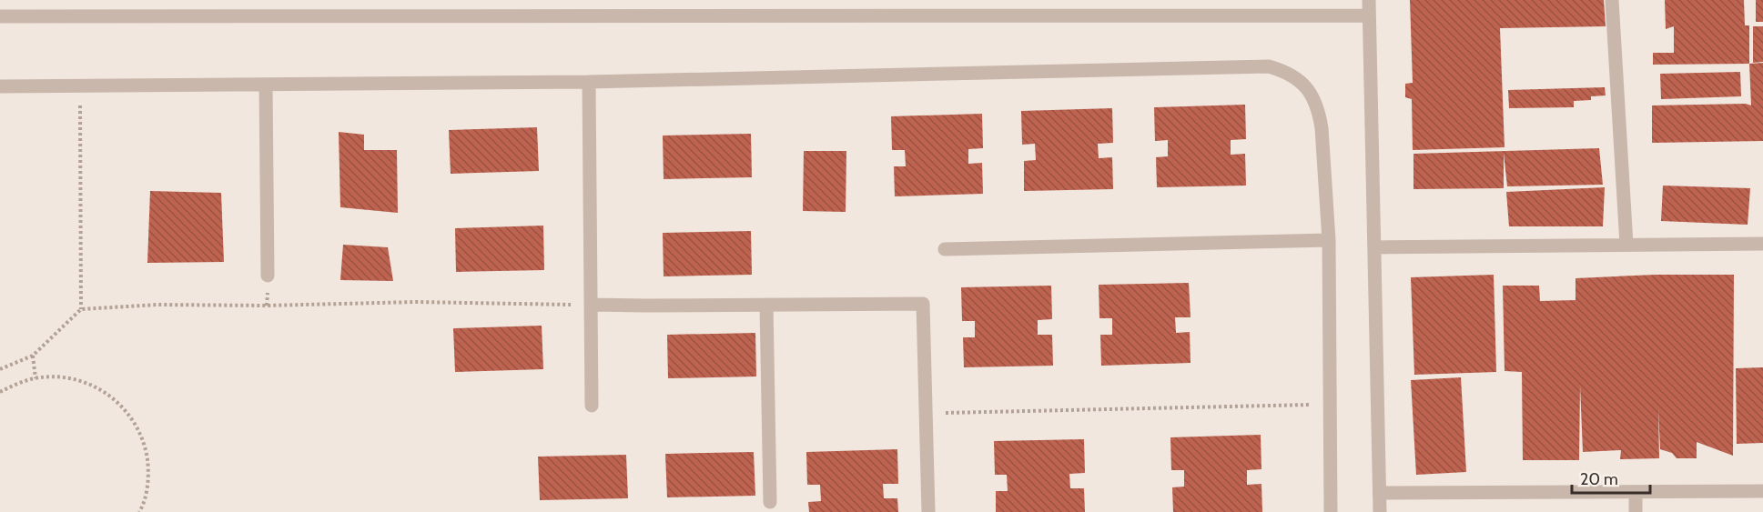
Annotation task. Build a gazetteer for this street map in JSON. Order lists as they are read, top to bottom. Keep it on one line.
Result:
{"scale_bar":"20 m"}
